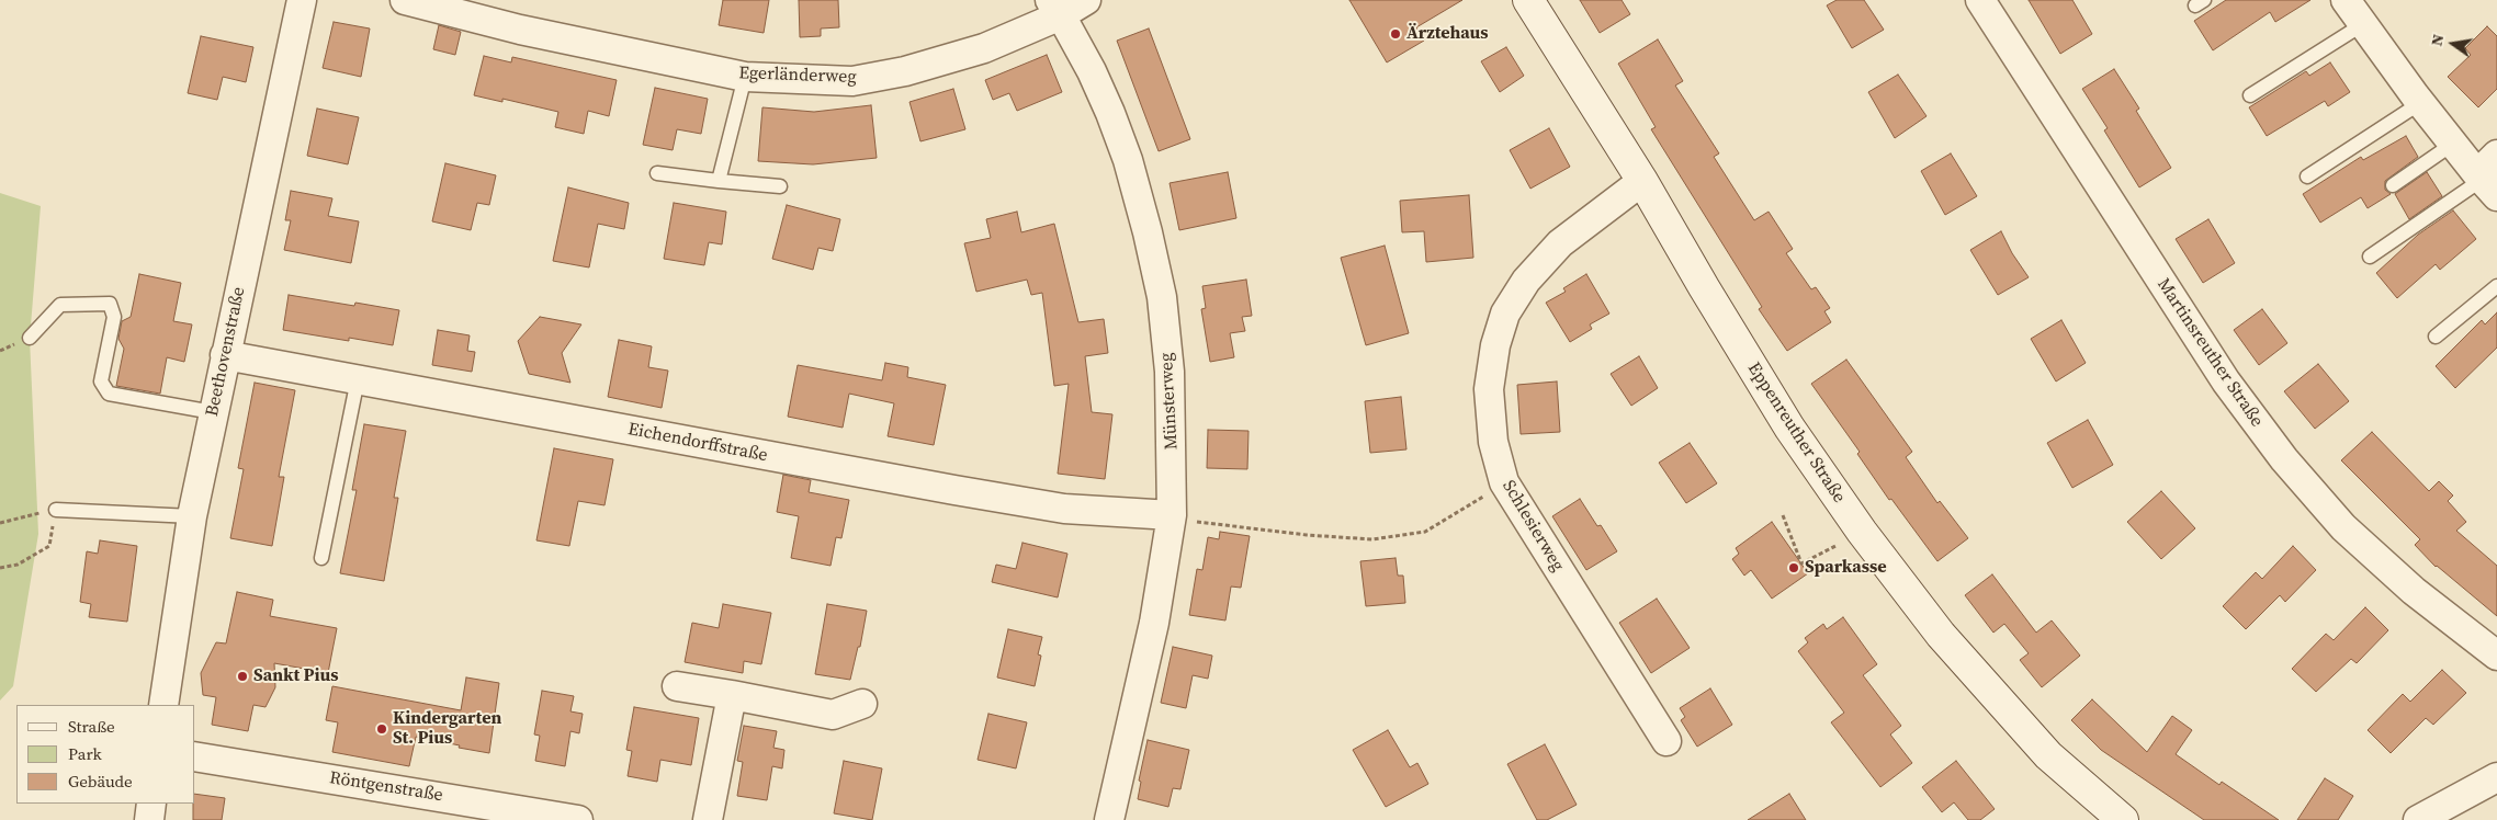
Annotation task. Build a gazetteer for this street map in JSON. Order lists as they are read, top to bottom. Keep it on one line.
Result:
{"streets":{"main road":["Eppenreuther Straße"],"street":["Egerländerweg","Beethovenstraße","Martinsreuther Straße","Münsterweg","Eichendorffstraße","Schlesierweg","Röntgenstraße"]},"crossings":[["Egerländerweg","Münsterweg"],["Beethovenstraße","Eichendorffstraße"],["Münsterweg","Eichendorffstraße"],["Eppenreuther Straße","Schlesierweg"]],"places":["Ärztehaus","Sparkasse","Sankt Pius","Kindergarten St. Pius"],"legend":["Straße","Park","Gebäude"],"north":"left"}
